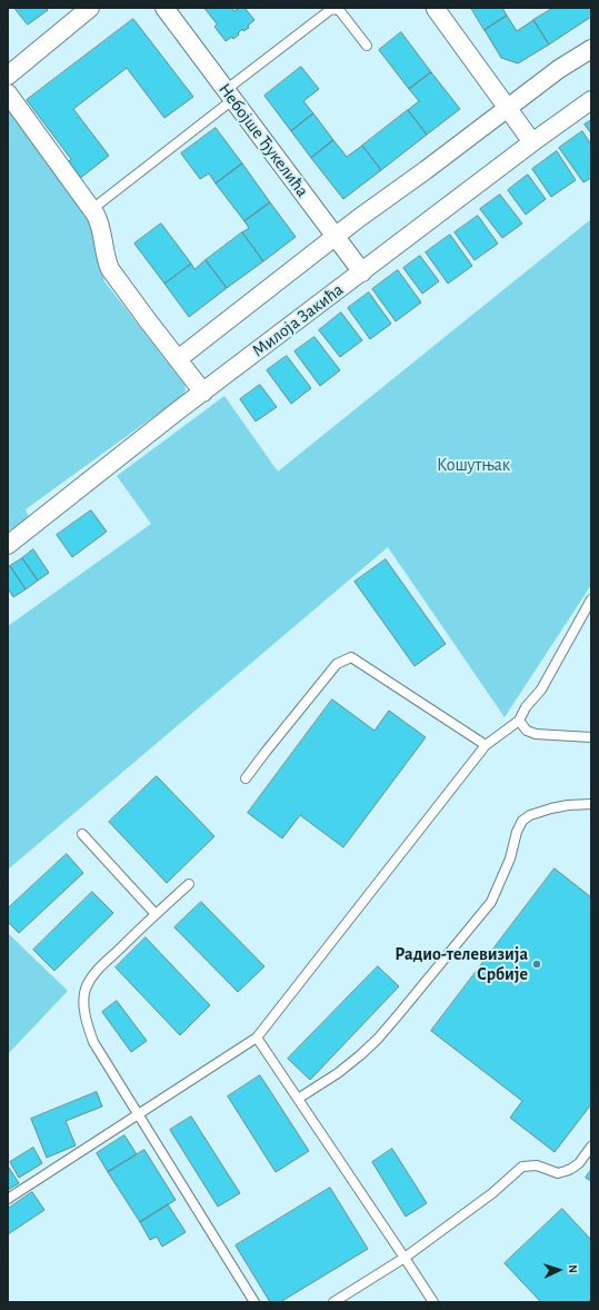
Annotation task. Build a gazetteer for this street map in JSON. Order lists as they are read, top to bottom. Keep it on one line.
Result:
{"streets":{"street":["Небојше Ђукелића","Милоја Закића"]},"crossings":[["Небојше Ђукелића","Милоја Закића"]],"parks":["Кошутњак"],"places":["Радио-телевизија Србије"],"north":"right"}
